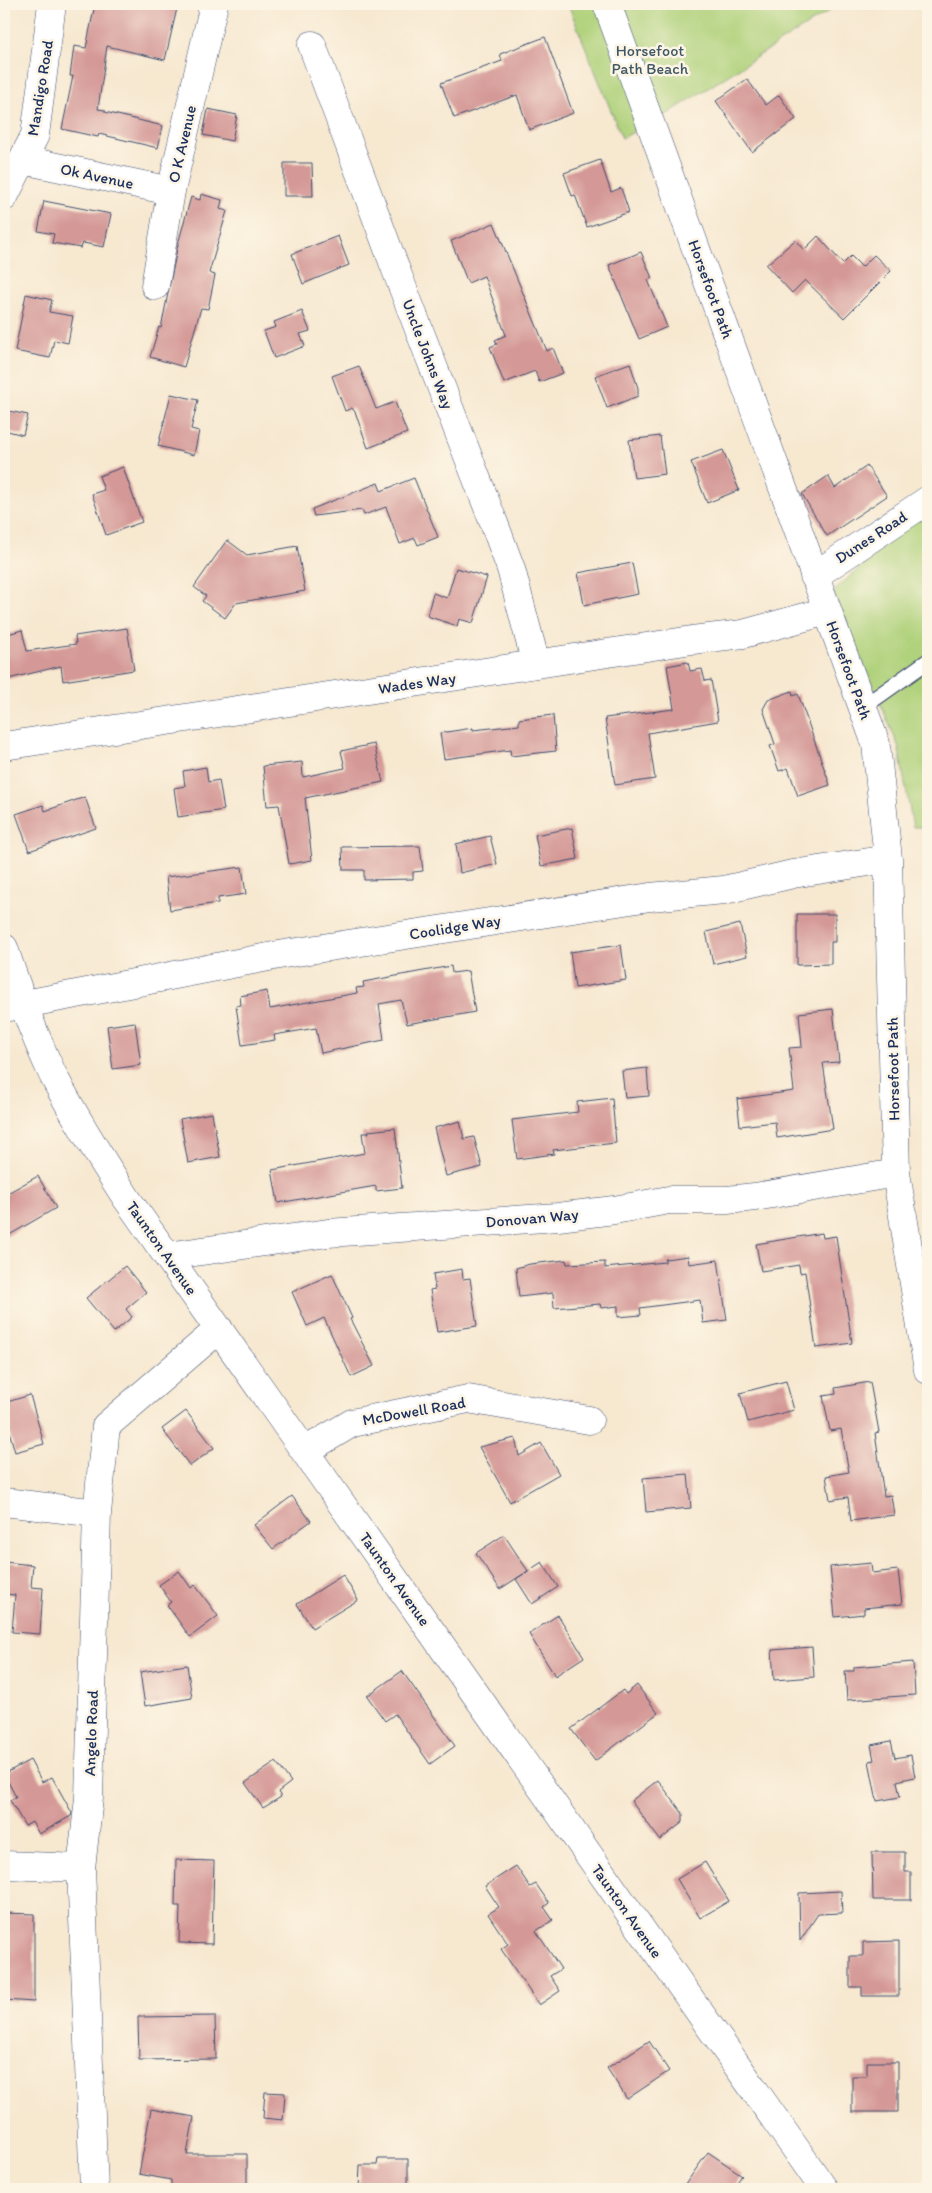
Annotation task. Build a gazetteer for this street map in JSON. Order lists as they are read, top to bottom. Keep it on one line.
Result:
{"streets":{"street":["Mandigo Road","O K Avenue","Ok Avenue","Horsefoot Path","Uncle Johns Way","Dunes Road","Wades Way","Coolidge Way","Donovan Way","Taunton Avenue","McDowell Road","Angelo Road"]},"crossings":[["Mandigo Road","Ok Avenue"],["O K Avenue","Ok Avenue"],["Horsefoot Path","Dunes Road"],["Horsefoot Path","Wades Way"],["Horsefoot Path","Coolidge Way"],["Horsefoot Path","Donovan Way"],["Uncle Johns Way","Wades Way"],["Coolidge Way","Taunton Avenue"],["Donovan Way","Taunton Avenue"],["Taunton Avenue","McDowell Road"],["Taunton Avenue","Angelo Road"]],"parks":["Horsefoot Path Beach"]}
